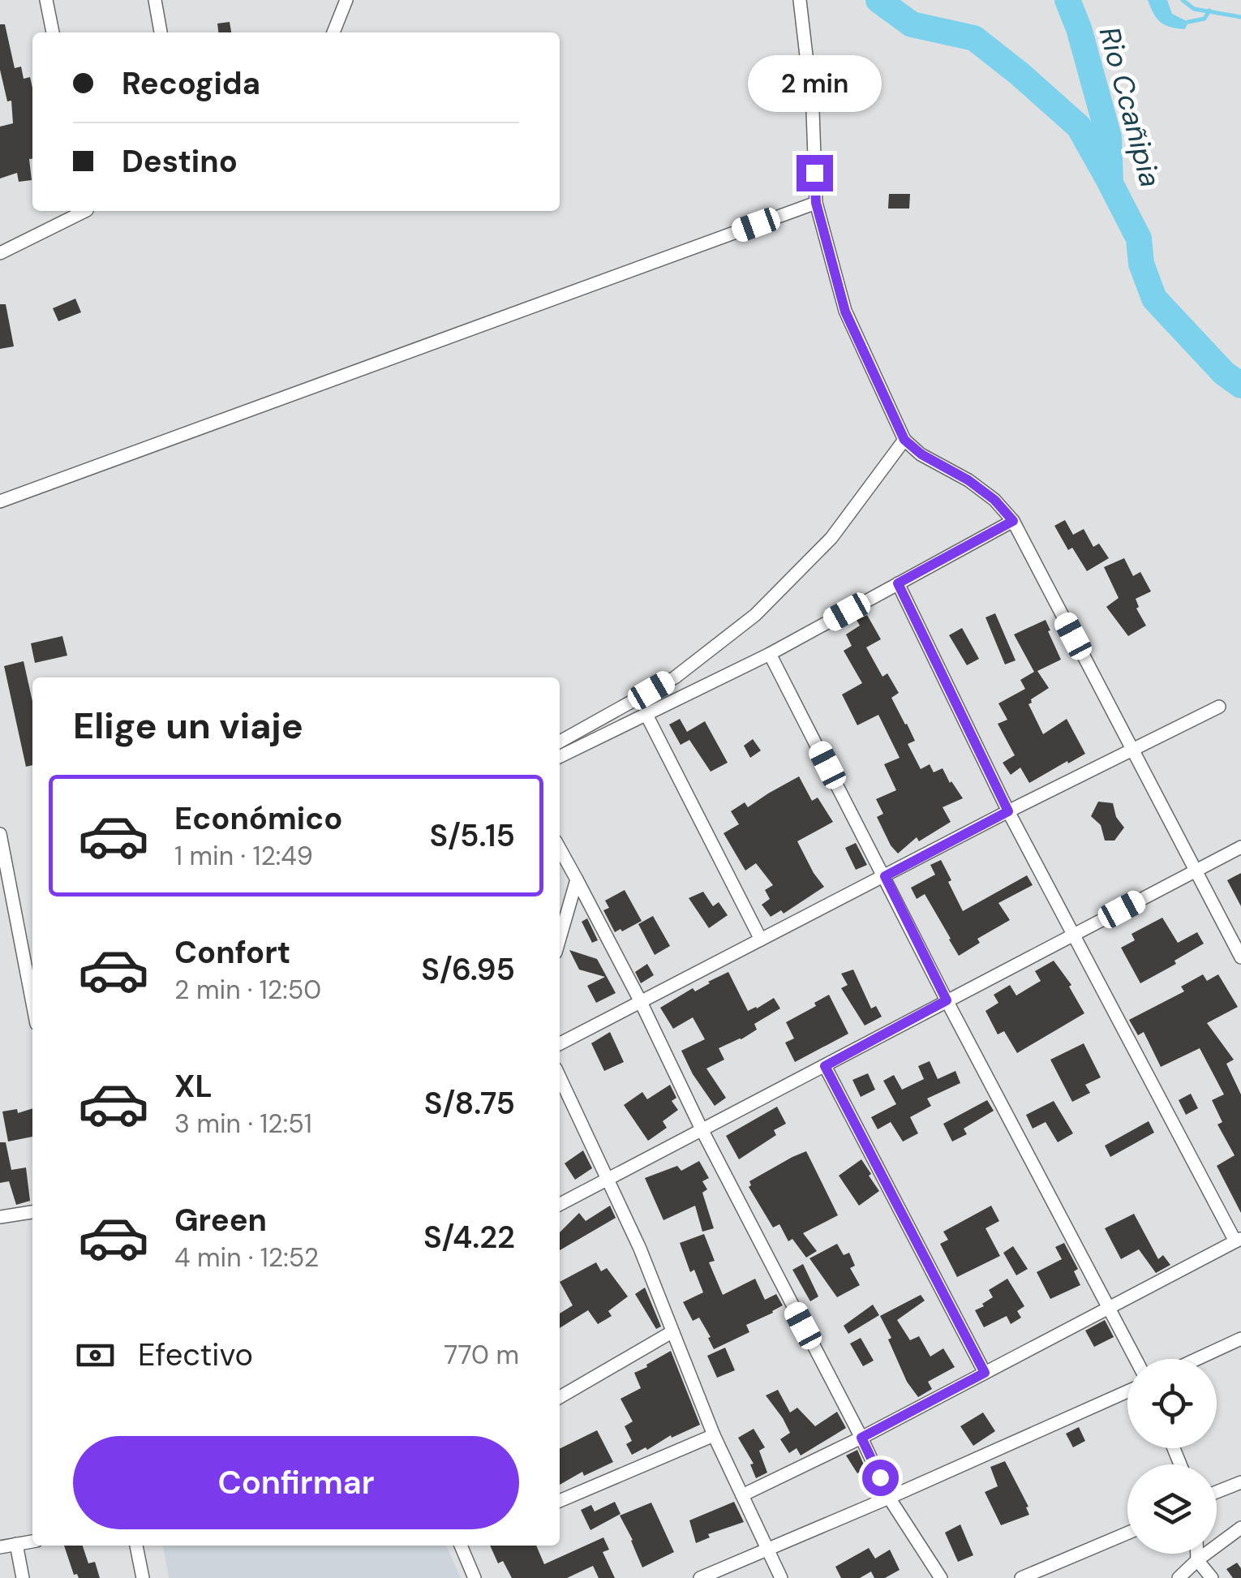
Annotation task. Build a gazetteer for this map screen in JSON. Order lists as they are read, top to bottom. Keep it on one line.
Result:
{"water":["Rio Ccañipia"],"page":{"banner":["Recogida","Destino"],"bubble":"2 min","heading":"Elige un viaje","list":[{"name":"Económico","note":"1 min · 12:49","value":"S/5.15"},{"name":"Confort","note":"2 min · 12:50","value":"S/6.95"},{"name":"XL","note":"3 min · 12:51","value":"S/8.75"},{"name":"Green","note":"4 min · 12:52","value":"S/4.22"}],"pay":["Efectivo","770 m"],"buttons":"Confirmar"}}
